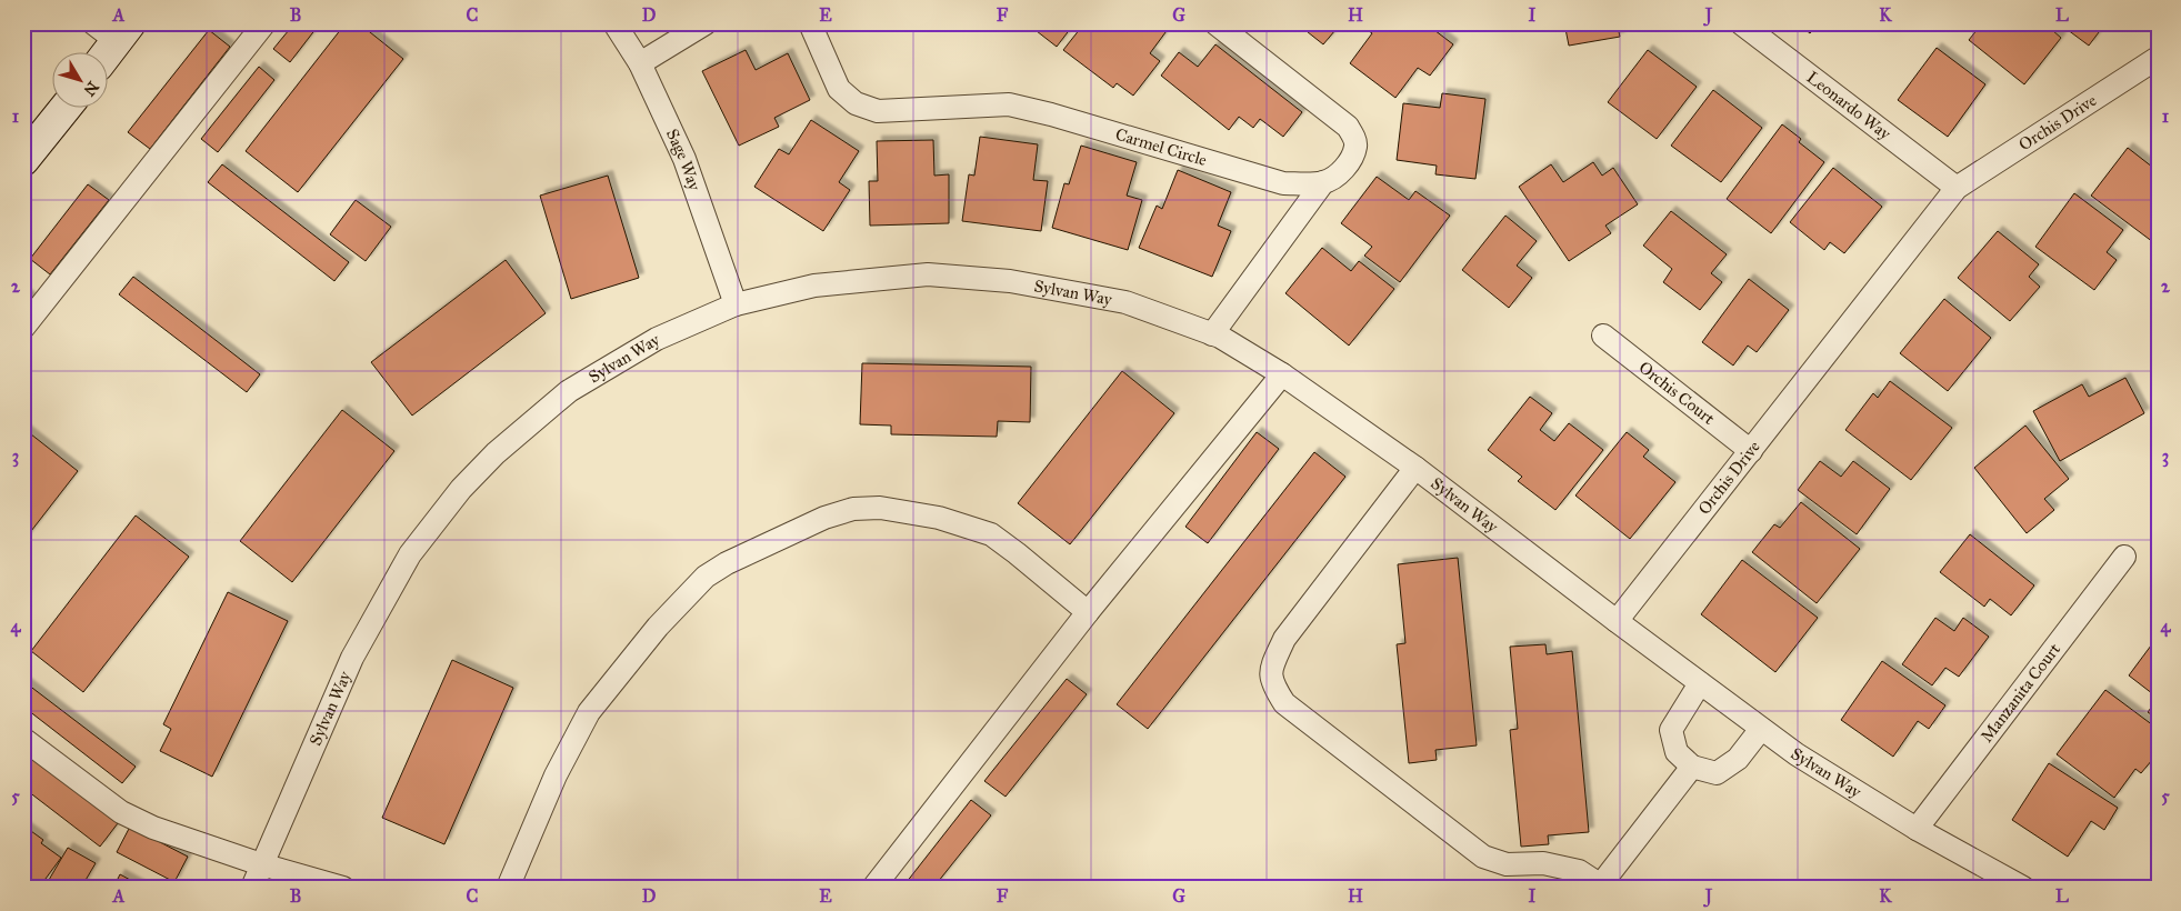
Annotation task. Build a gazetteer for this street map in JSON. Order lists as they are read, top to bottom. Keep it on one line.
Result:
{"streets":{"street":["Leonardo Way","Orchis Drive","Carmel Circle","Sage Way","Sylvan Way","Orchis Court","Manzanita Court"]},"crossings":[["Leonardo Way","Orchis Drive"],["Orchis Drive","Sylvan Way"],["Orchis Drive","Orchis Court"],["Sage Way","Sylvan Way"],["Sylvan Way","Manzanita Court"]],"north":"bottom right","grid":{"columns":["A","B","C","D","E","F","G","H","I","J","K","L"],"rows":["1","2","3","4","5"]}}
